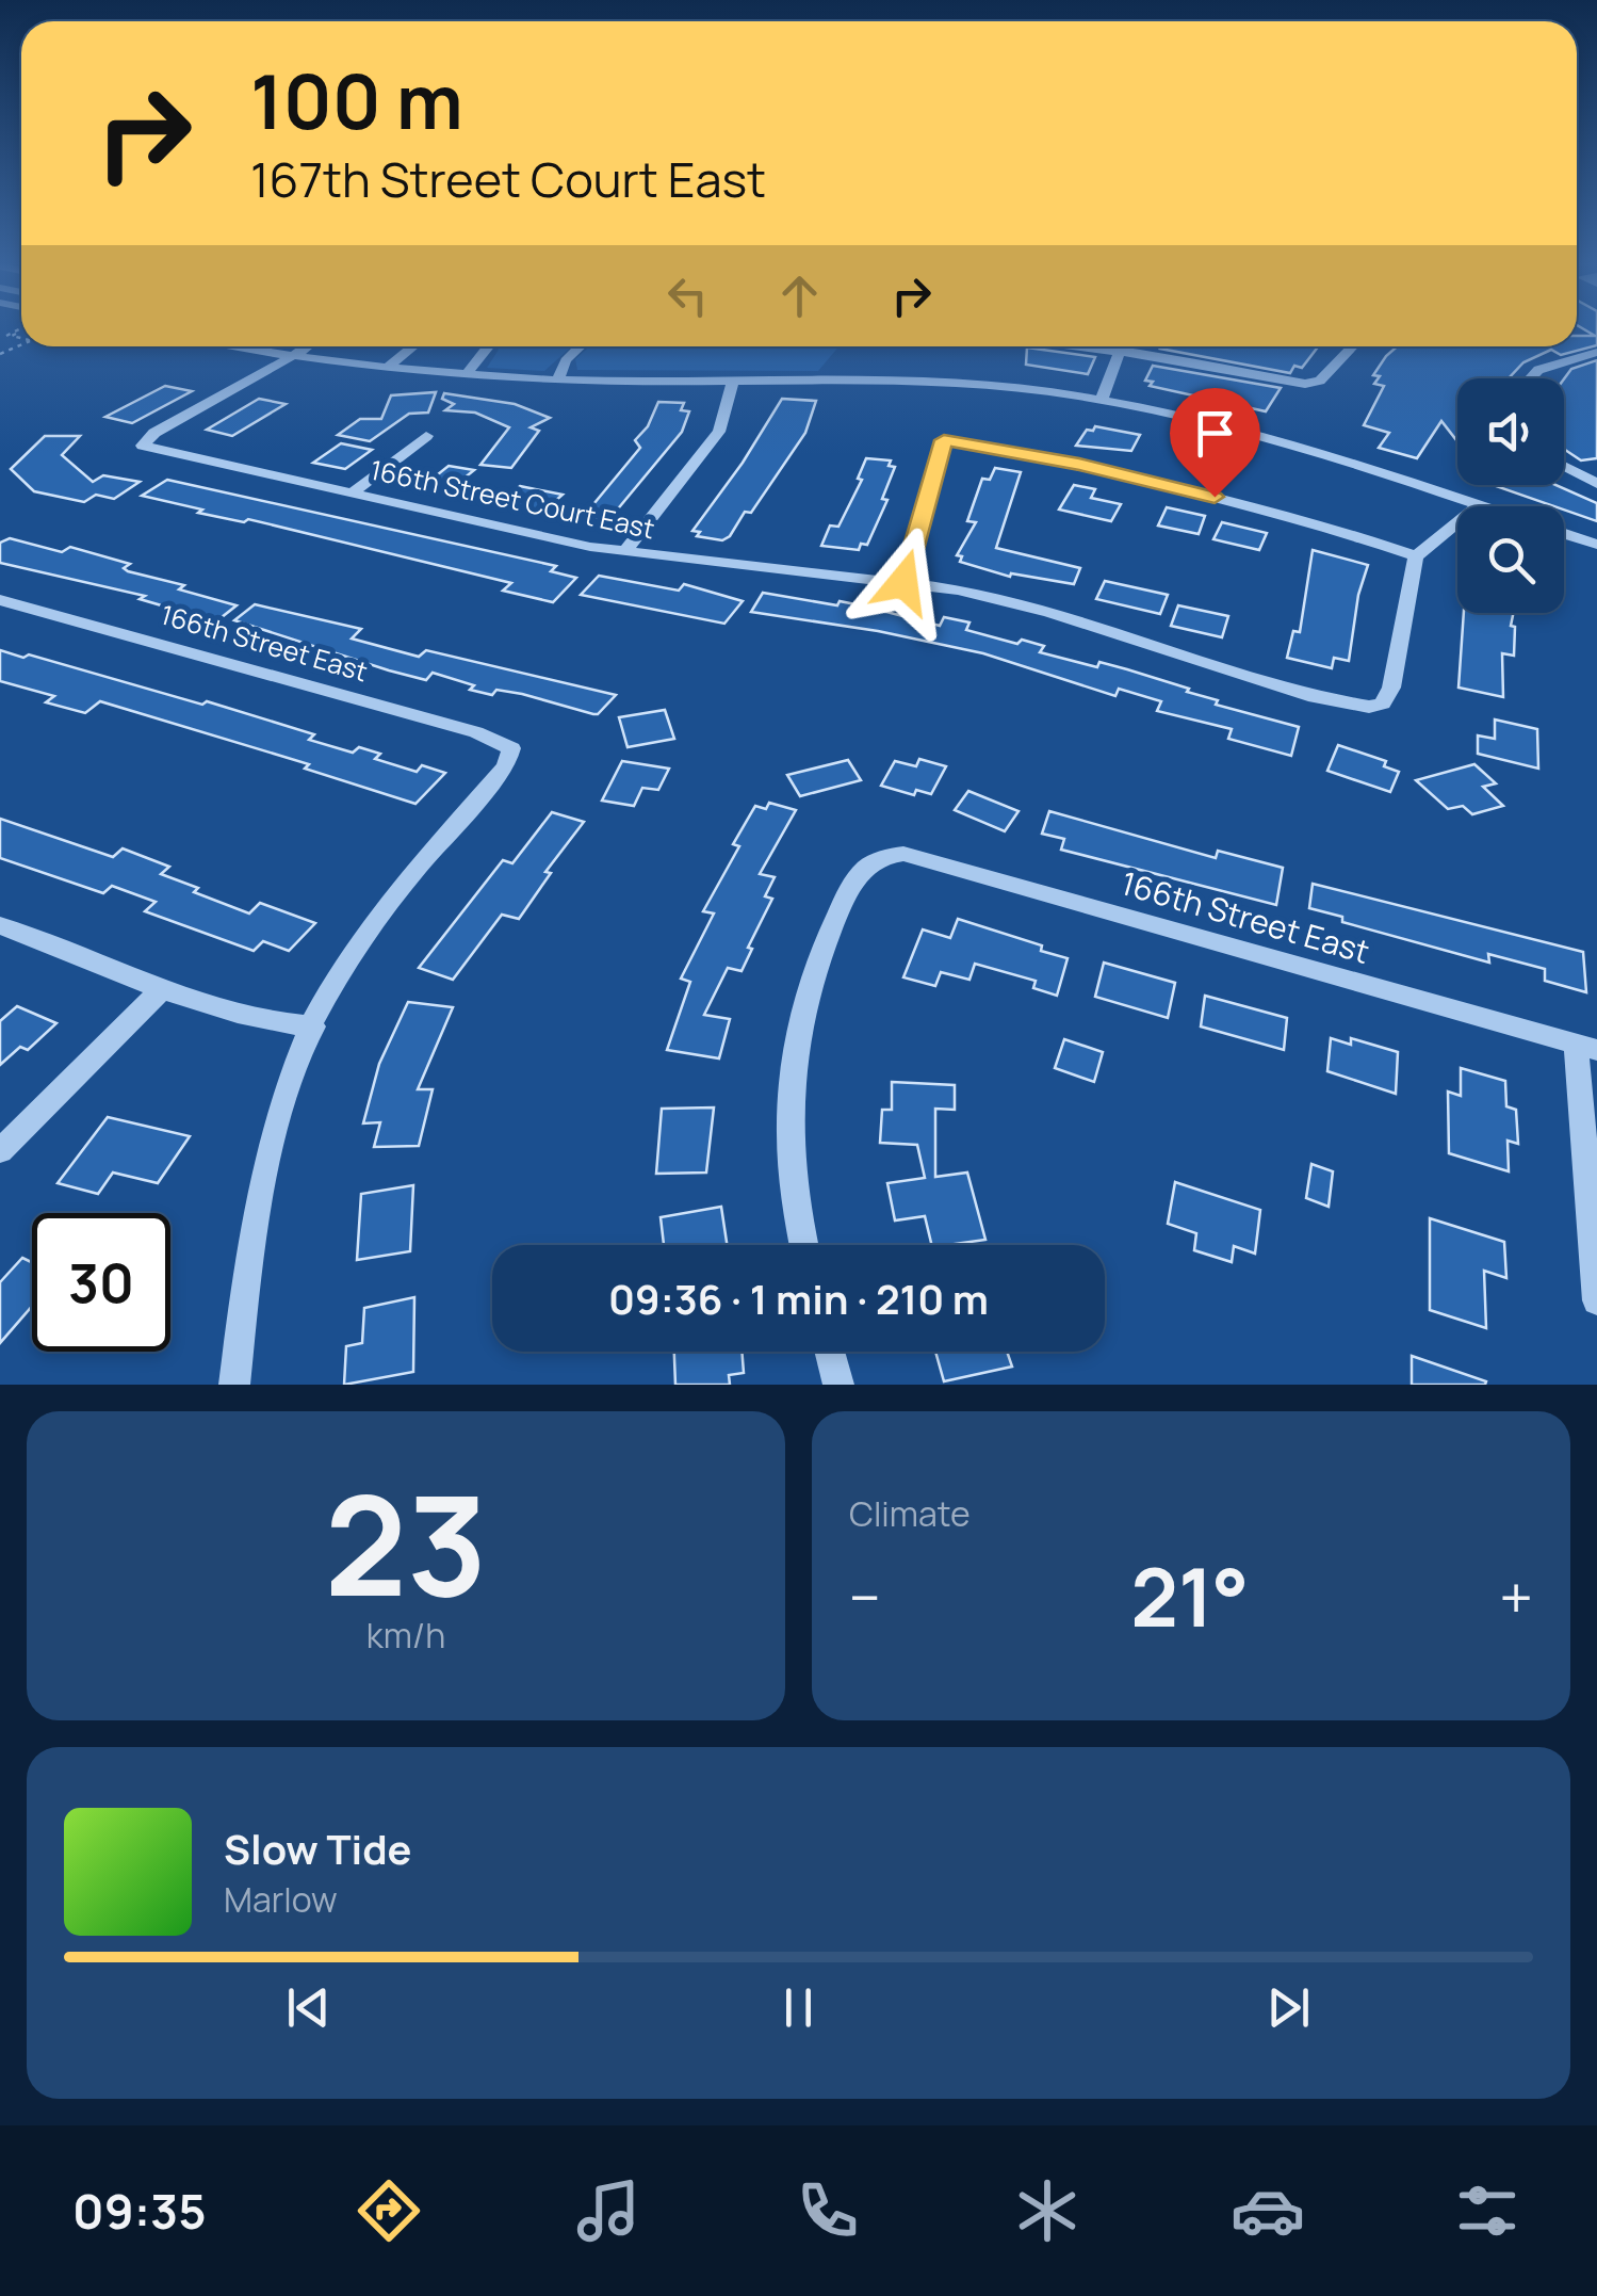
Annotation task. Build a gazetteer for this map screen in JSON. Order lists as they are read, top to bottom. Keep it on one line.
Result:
{"streets":{"street":["166th Street Court East","166th Street East"]},"page":{"turn":["100 m","167th Street Court East"],"limit":"30","trip":"09:36 · 1 min · 210 m","tile":[["23","km/h"],"Climate"],"heat":["−","21°","+"],"song":["Slow Tide","Marlow"],"tabs":"09:35"}}
